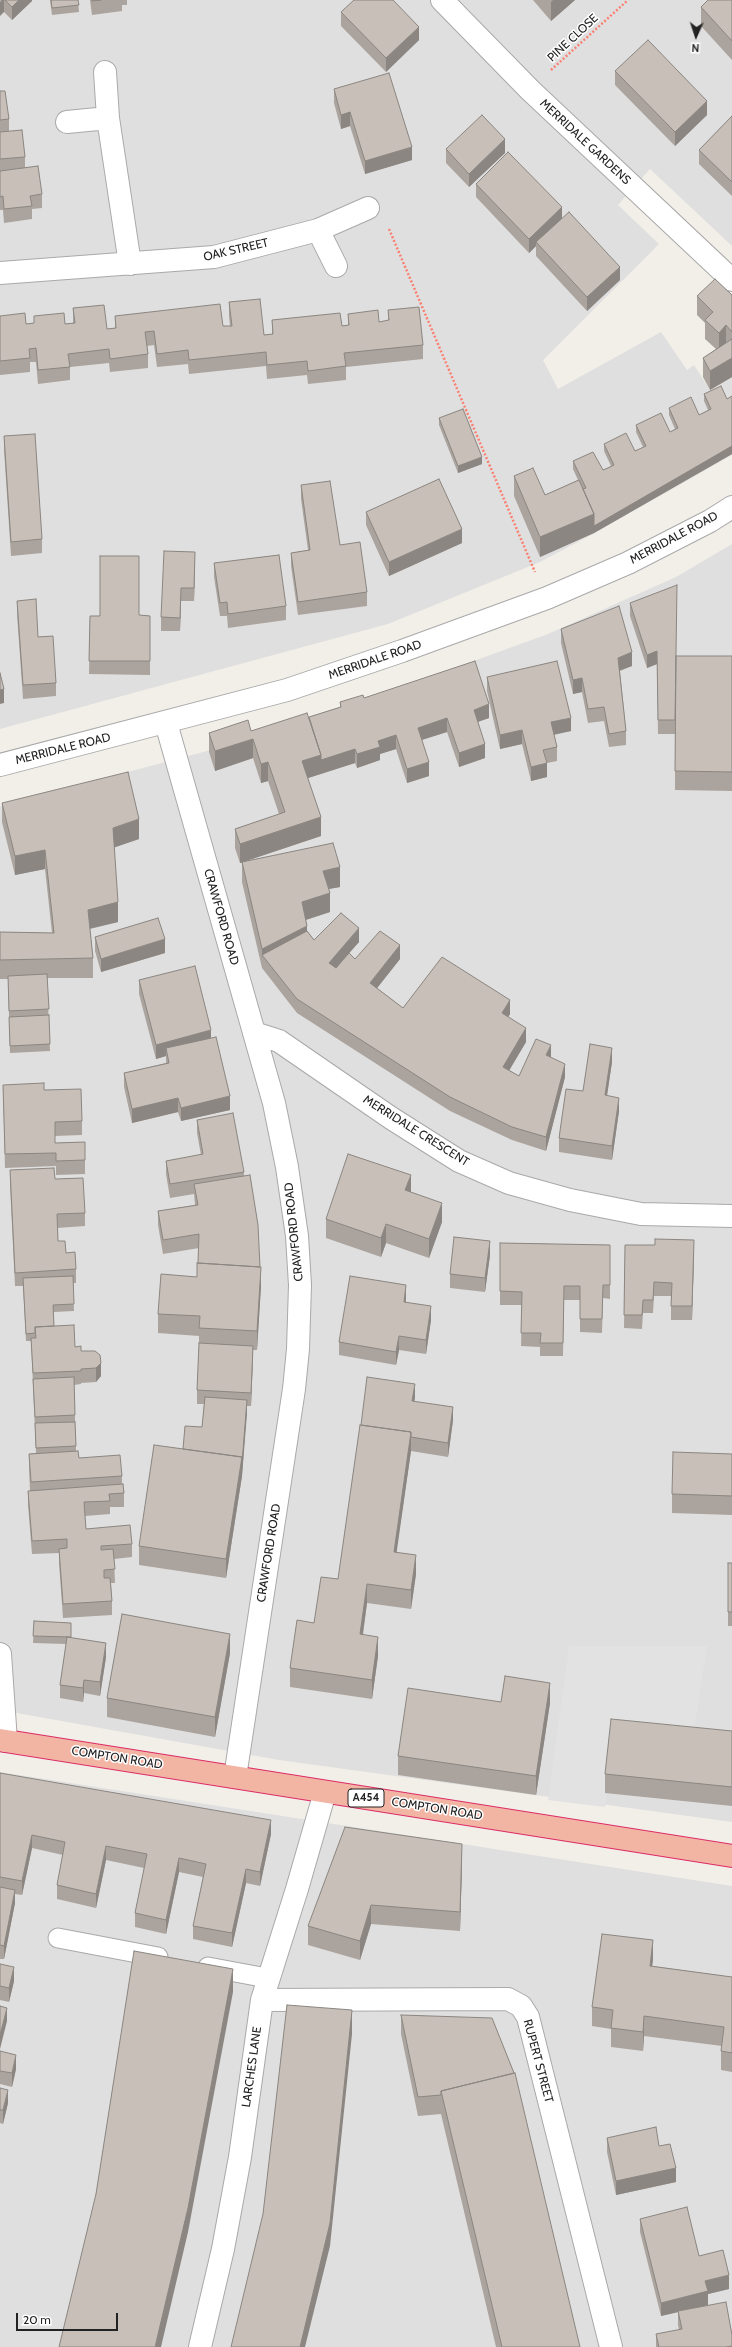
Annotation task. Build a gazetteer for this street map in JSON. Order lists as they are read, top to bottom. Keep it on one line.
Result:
{"streets":{"highway":["COMPTON ROAD","A454"],"street":["MERRIDALE GARDENS","OAK STREET","MERRIDALE ROAD","CRAWFORD ROAD","MERRIDALE CRESCENT","RUPERT STREET","LARCHES LANE"],"path":["PINE CLOSE"]},"crossings":[["PINE CLOSE","MERRIDALE GARDENS"],["MERRIDALE ROAD","CRAWFORD ROAD"],["CRAWFORD ROAD","MERRIDALE CRESCENT"],["CRAWFORD ROAD","COMPTON ROAD"],["COMPTON ROAD","LARCHES LANE"],["RUPERT STREET","LARCHES LANE"]],"scale_bar":"20 m","north":"bottom"}
